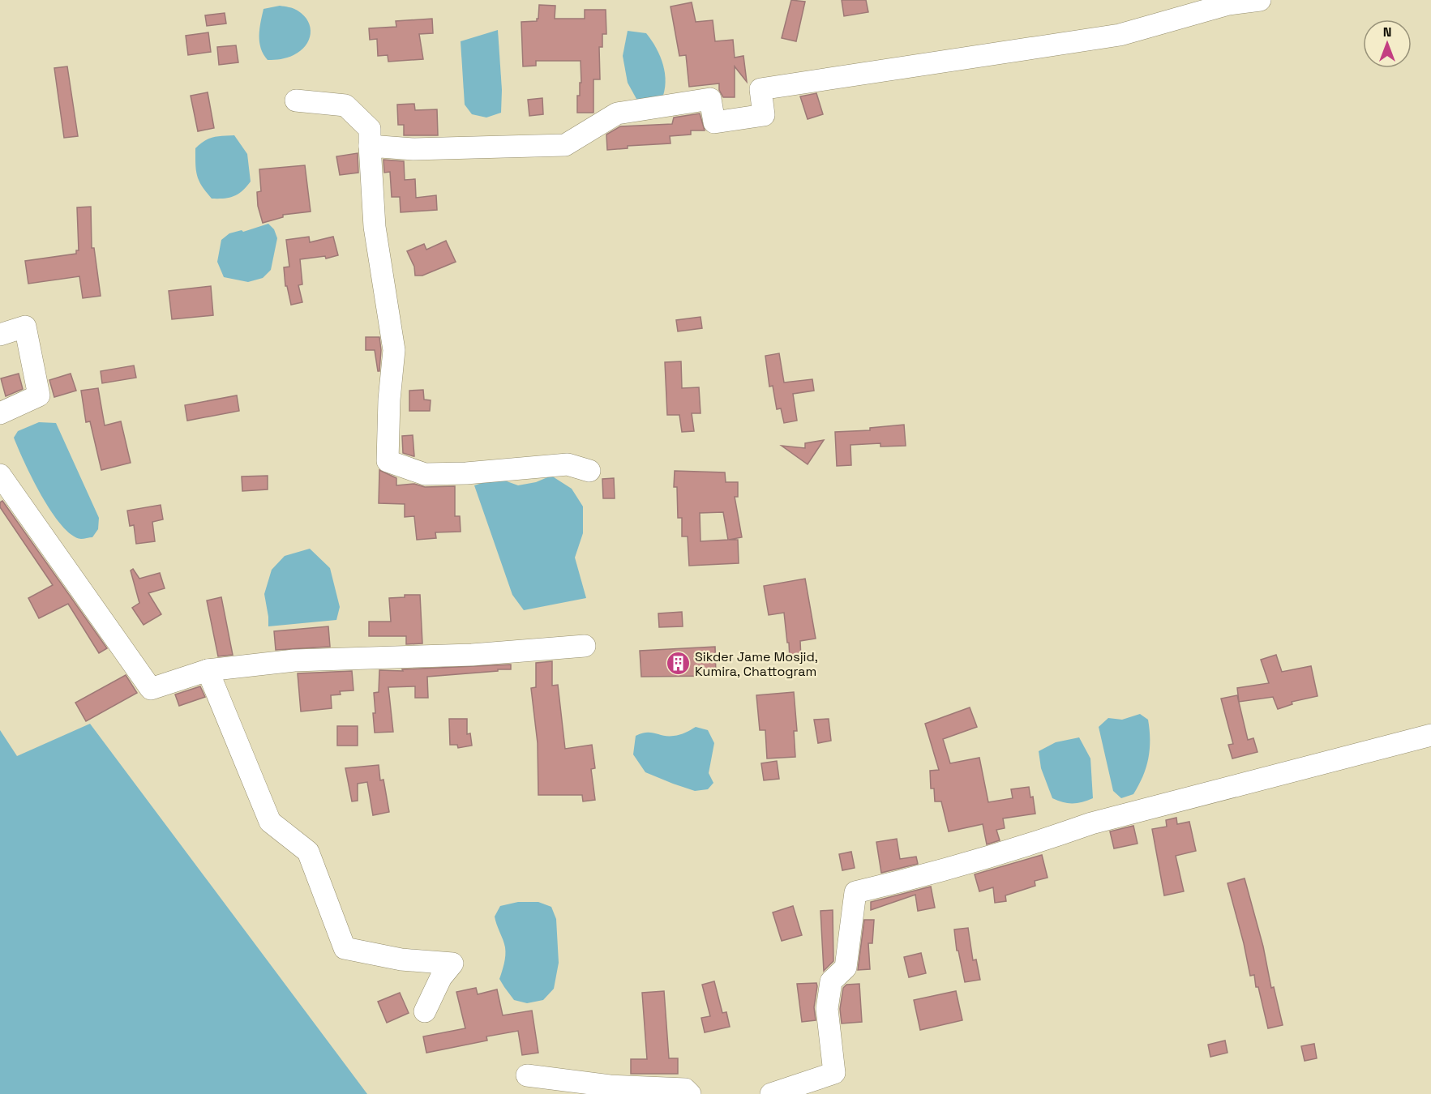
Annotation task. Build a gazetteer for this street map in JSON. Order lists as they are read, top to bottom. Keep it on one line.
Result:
{"places":{"building":["Sikder Jame Mosjid, Kumira, Chattogram"]},"north":"top"}
